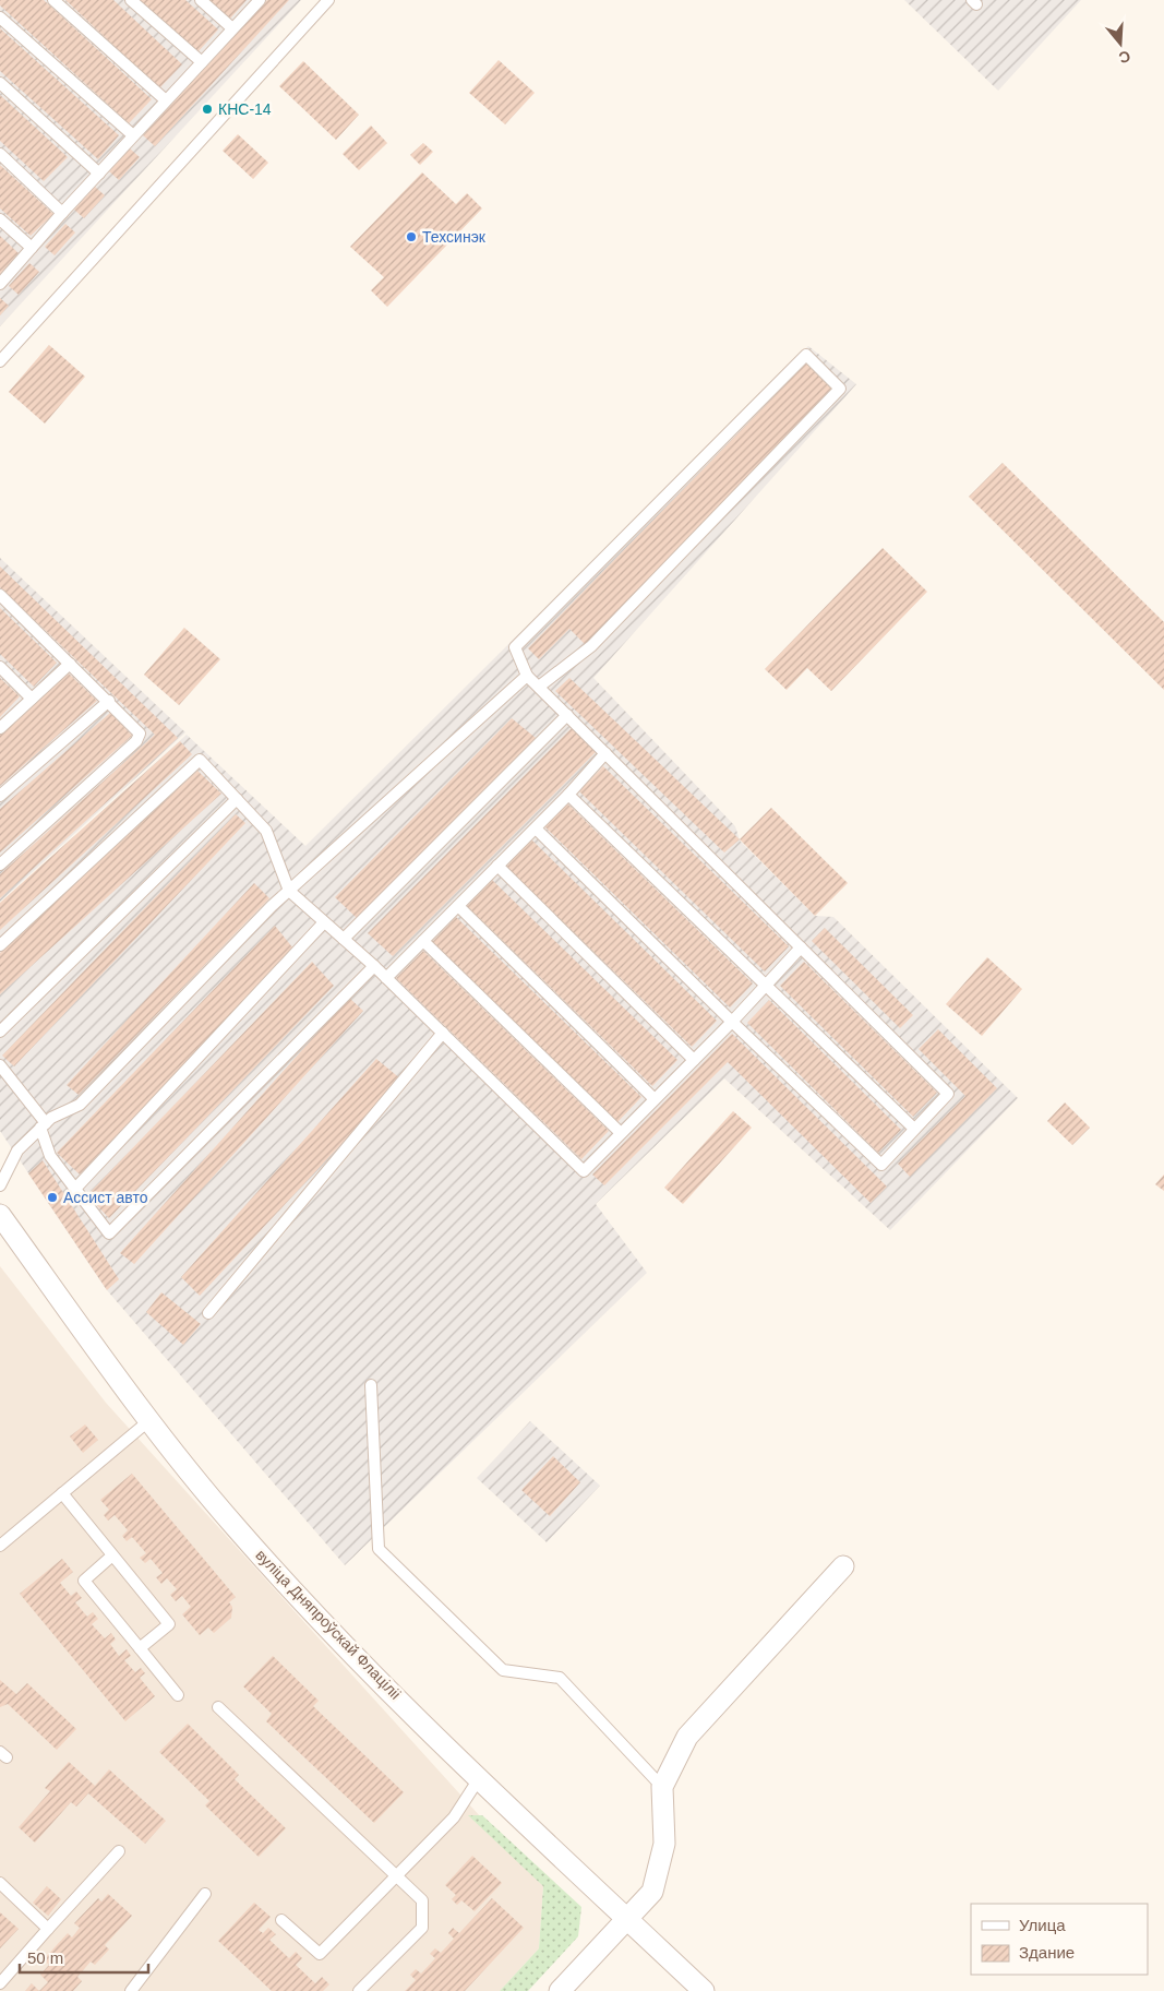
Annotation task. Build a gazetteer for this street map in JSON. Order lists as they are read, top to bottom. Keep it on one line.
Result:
{"streets":{"street":["вуліца Дняпроўскай Флаціліі"]},"places":["КНС-14","Техсинэк","Ассист авто"],"legend":["Улица","Здание"],"scale_bar":"50 m","north":"bottom"}
